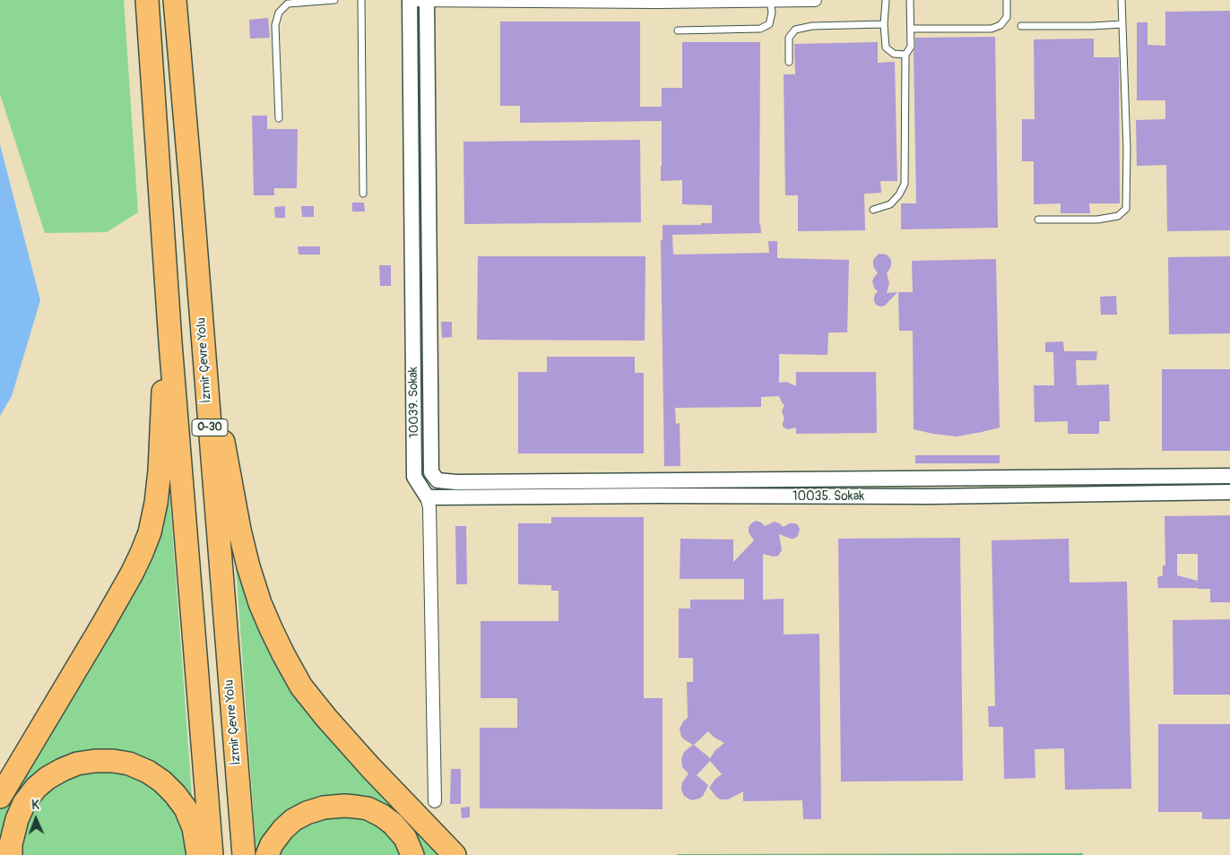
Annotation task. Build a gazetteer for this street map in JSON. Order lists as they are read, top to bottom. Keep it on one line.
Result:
{"streets":{"highway":["İzmir Çevre Yolu","O-30"],"street":["10039. Sokak","10035. Sokak"]},"crossings":[["10039. Sokak","10035. Sokak"]],"north":"top"}
